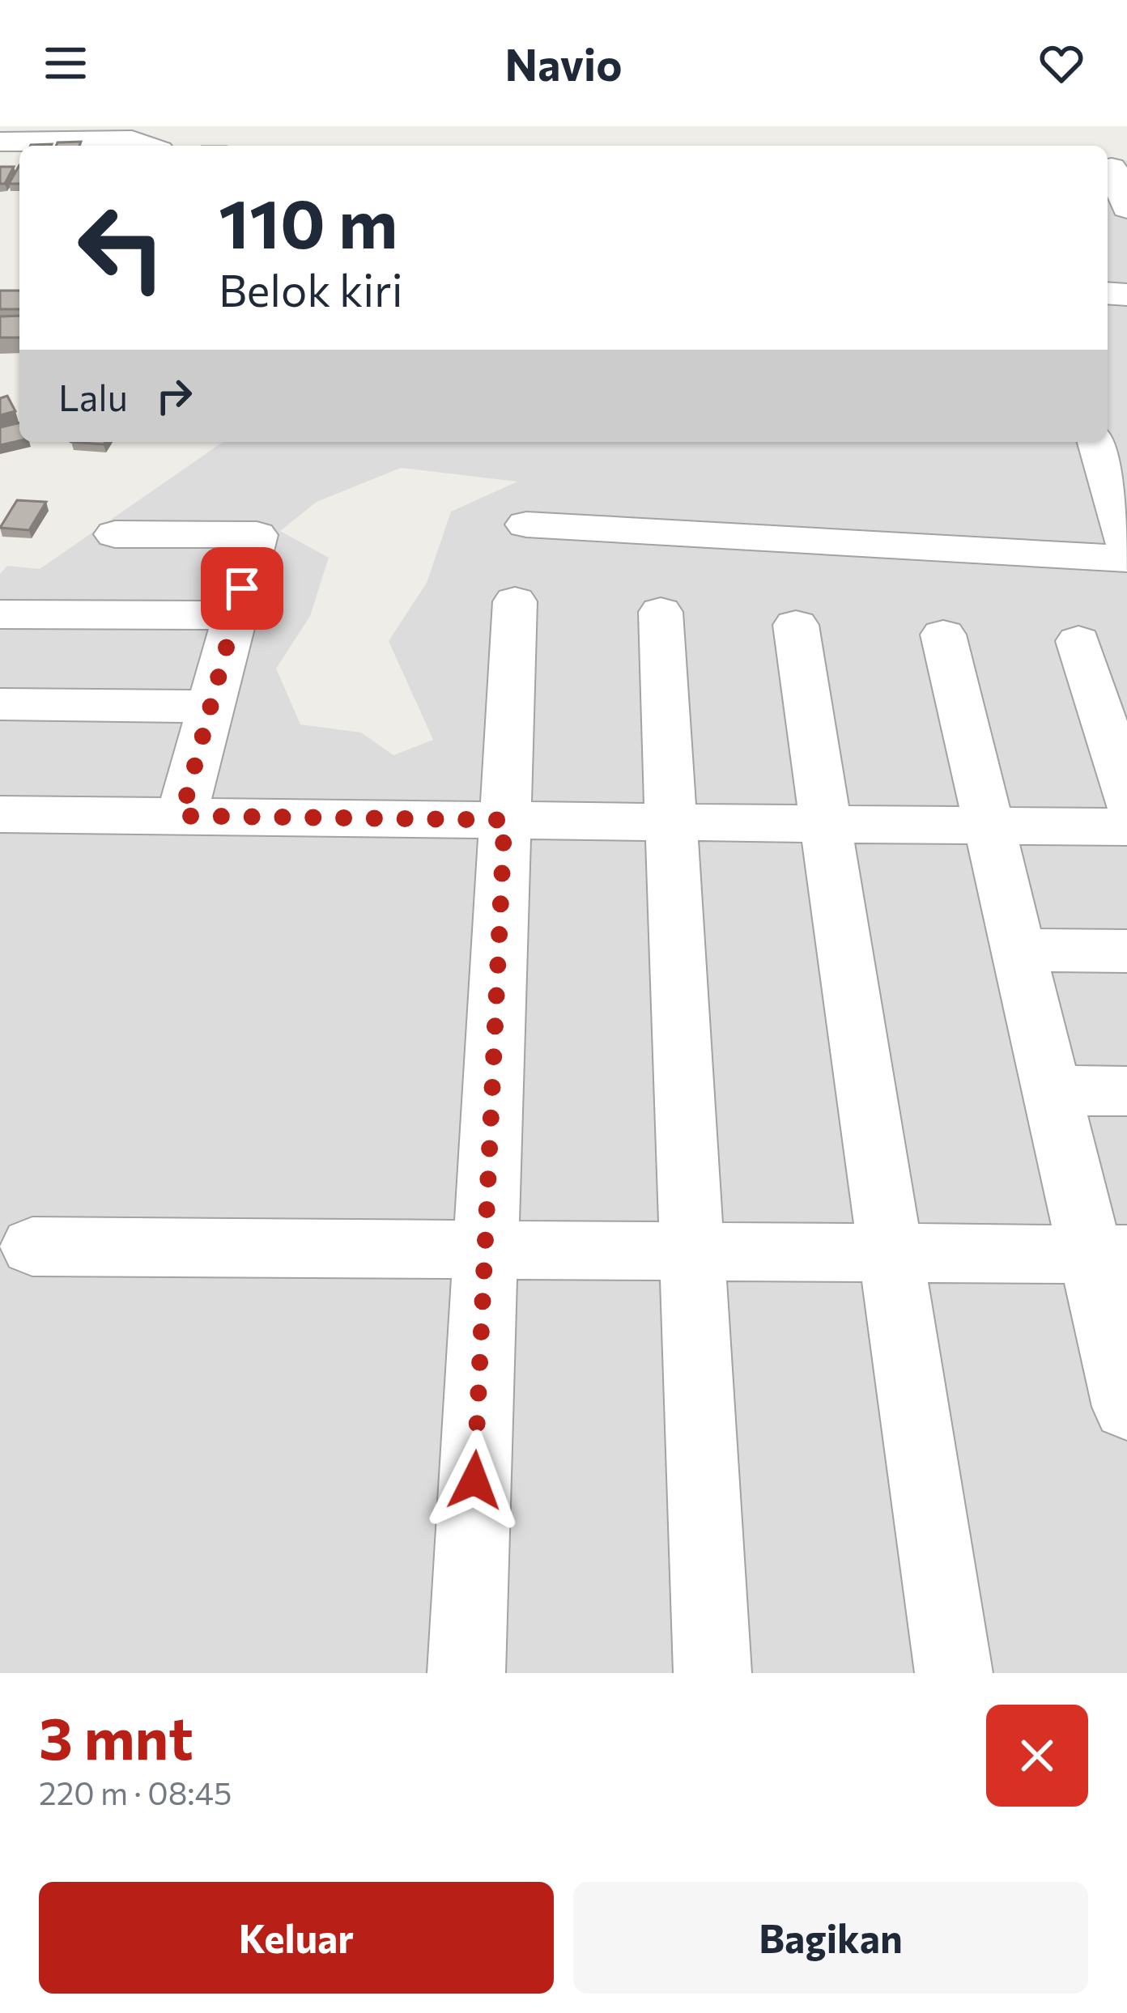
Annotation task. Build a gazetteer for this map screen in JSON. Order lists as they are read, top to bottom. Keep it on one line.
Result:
{"page":{"header":"Navio","turn":["110 m","Belok kiri"],"then":"Lalu","heading":["3 mnt","220 m · 08:45"],"buttons":["Keluar","Bagikan"]}}
